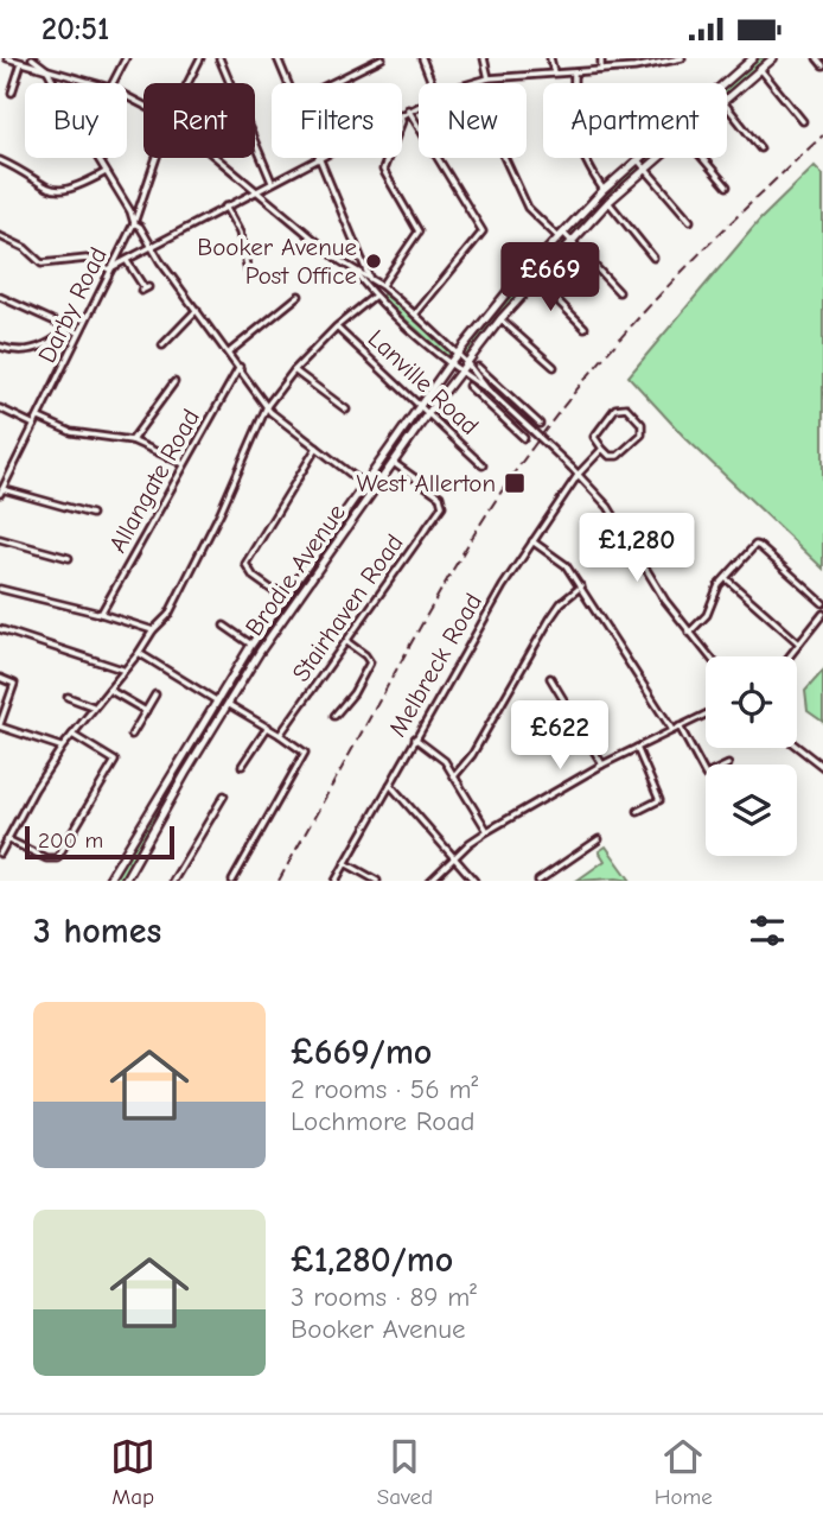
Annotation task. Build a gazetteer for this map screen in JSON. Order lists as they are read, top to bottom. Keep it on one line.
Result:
{"streets":{"street":["Darby Road","Lanville Road","Allangate Road","Brodie Avenue","Stairhaven Road","Melbreck Road"]},"crossings":[["Lanville Road","Brodie Avenue"],["Brodie Avenue","Stairhaven Road"]],"places":{"other":["Booker Avenue Post Office"],"transit":["West Allerton"]},"scale_bar":"200 m","page":{"status":"20:51","chip":["Buy","Rent","Filters","New","Apartment"],"price":["£669","£1,280","£622"],"scale":"200 m","heading":"3 homes","list":[{"name":"£669/mo","note":"2 rooms · 56 m² · Lochmore Road"},{"name":"£1,280/mo","note":"3 rooms · 89 m² · Booker Avenue"}],"tabs":["Map","Saved","Home"]}}
